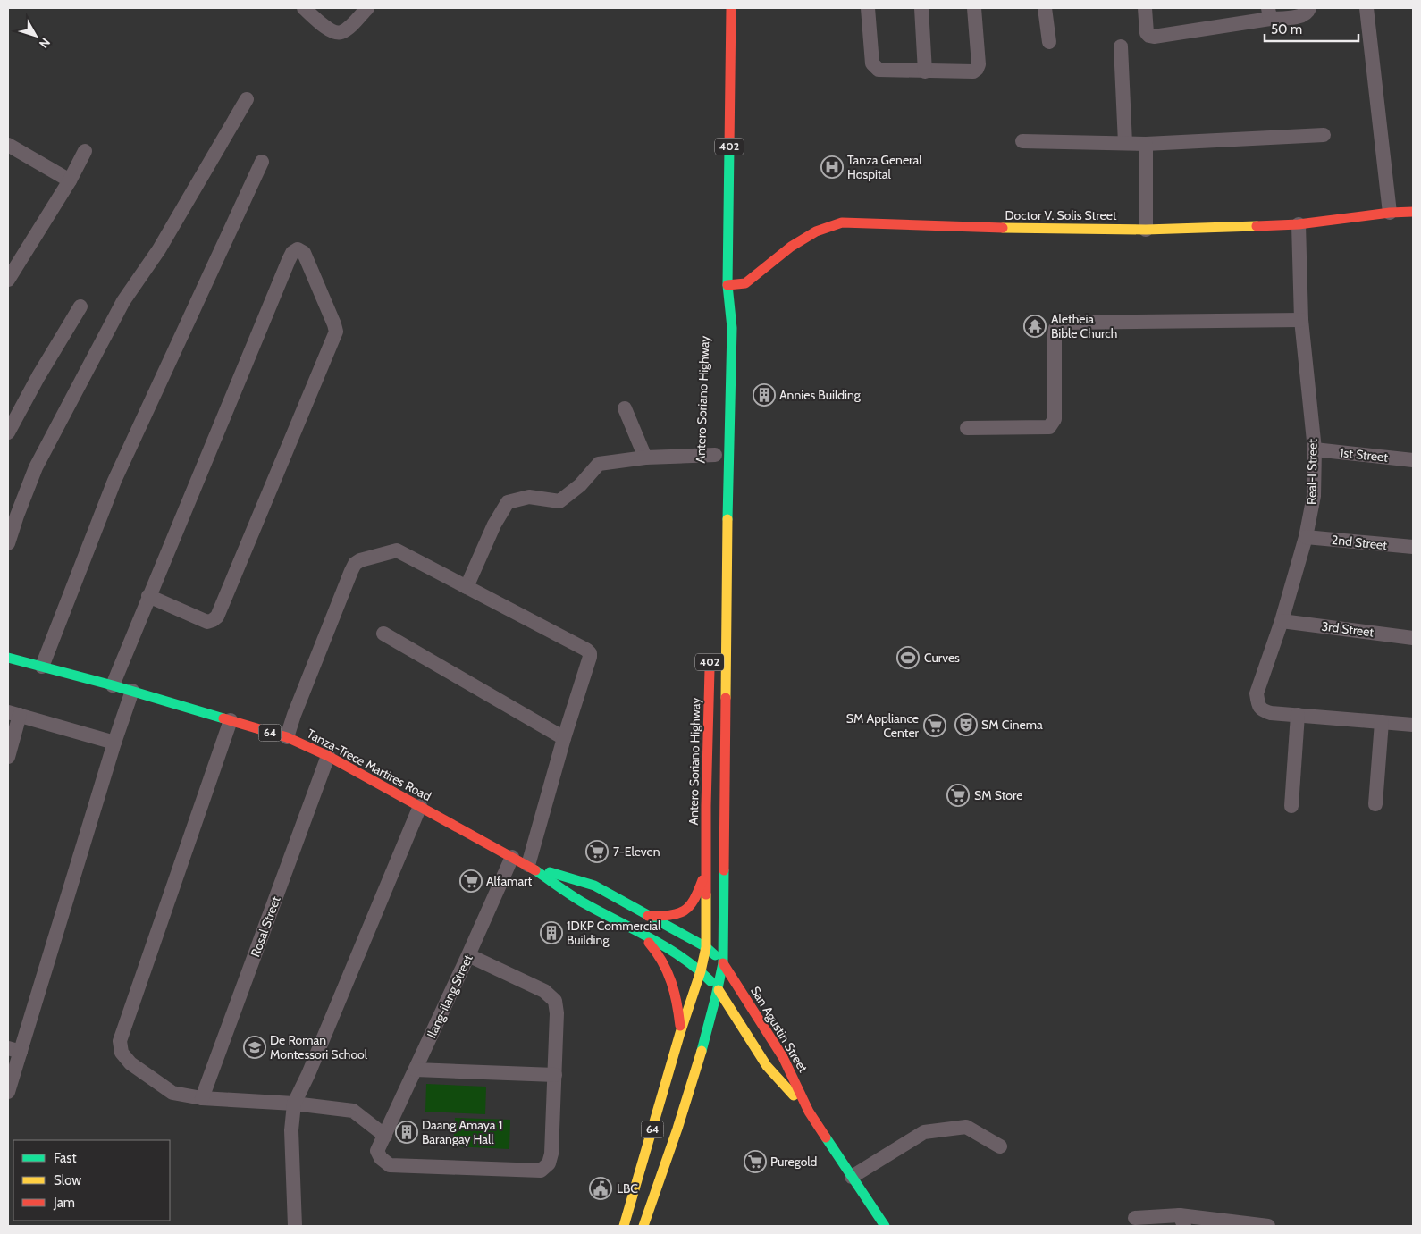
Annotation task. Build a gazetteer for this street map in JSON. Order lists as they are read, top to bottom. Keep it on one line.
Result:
{"streets":{"main road":["402","Doctor V. Solis Street","Antero Soriano Highway","64","Tanza-Trece Martires Road","San Agustin Street"],"street":["1st Street","Real-I Street","2nd Street","3rd Street","Rosal Street","Ilang-ilang Street"]},"crossings":[["402","Doctor V. Solis Street"],["402","64"],["402","Tanza-Trece Martires Road"],["402","San Agustin Street"],["Doctor V. Solis Street","Real-I Street"],["Antero Soriano Highway","Tanza-Trece Martires Road"],["1st Street","Real-I Street"],["Real-I Street","2nd Street"],["Real-I Street","3rd Street"],["64","Tanza-Trece Martires Road"],["64","San Agustin Street"],["Tanza-Trece Martires Road","Rosal Street"],["Tanza-Trece Martires Road","Ilang-ilang Street"],["Tanza-Trece Martires Road","San Agustin Street"]],"places":{"hospital":["Tanza General Hospital"],"temple":["Aletheia Bible Church"],"building":["Annies Building","1DKP Commercial Building","Daang Amaya 1 Barangay Hall"],"sports":["Curves"],"theatre":["SM Cinema"],"supermarket":["SM Appliance Center","SM Store","7-Eleven","Alfamart","Puregold"],"school or university":["De Roman Montessori School"],"public building":["LBC"]},"legend":["Fast","Slow","Jam"],"scale_bar":"50 m","north":"bottom right"}
